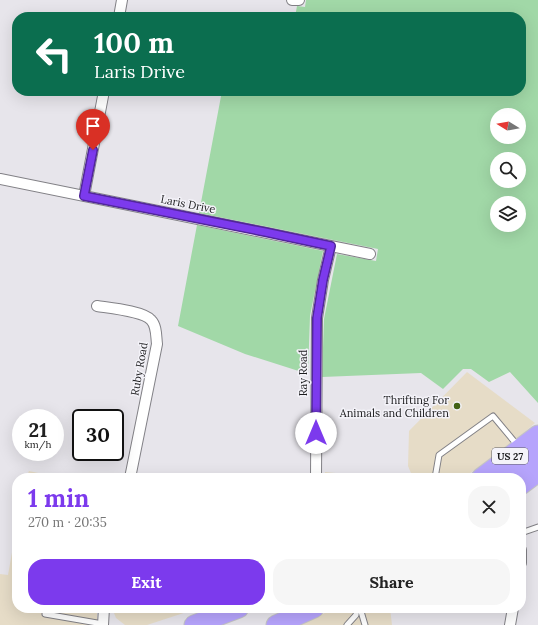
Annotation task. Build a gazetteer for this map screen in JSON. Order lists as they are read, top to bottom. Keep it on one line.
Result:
{"streets":{"highway":["US 27"],"street":["Laris Drive","Ruby Road","Ray Road"]},"crossings":[["Laris Drive","Ray Road"]],"places":["Thrifting For Animals and Children"],"north":"left","page":{"turn":["100 m","Laris Drive"],"speed":"21 km/h","limit":"30","heading":["1 min","270 m · 20:35"],"buttons":["Exit","Share"]}}
